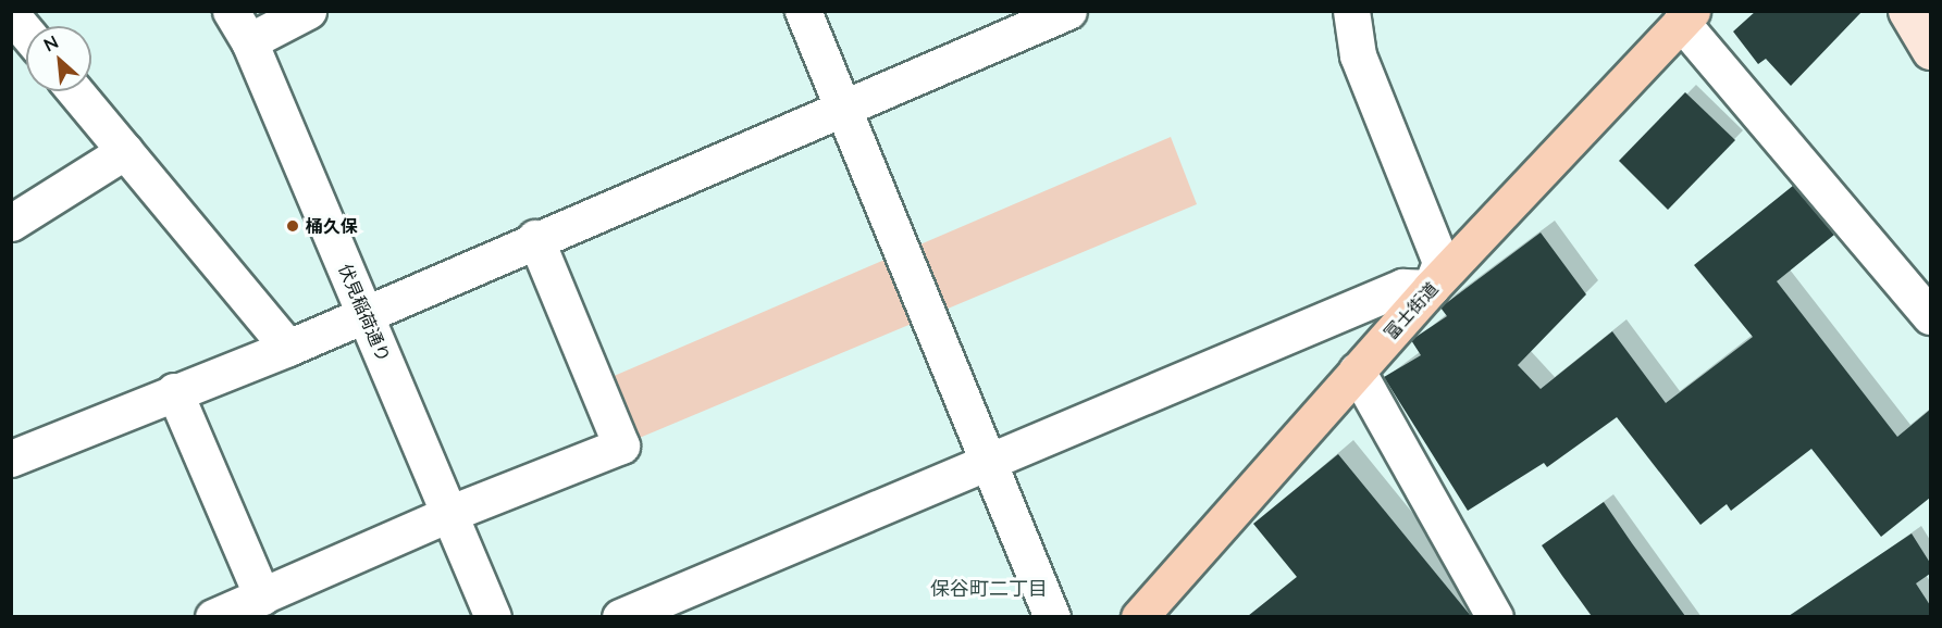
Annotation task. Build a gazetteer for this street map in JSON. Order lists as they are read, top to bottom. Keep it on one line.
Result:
{"streets":{"main road":["富士街道"],"street":["伏見稲荷通り"]},"districts":["保谷町二丁目"],"places":["桶久保"],"north":"top left"}
